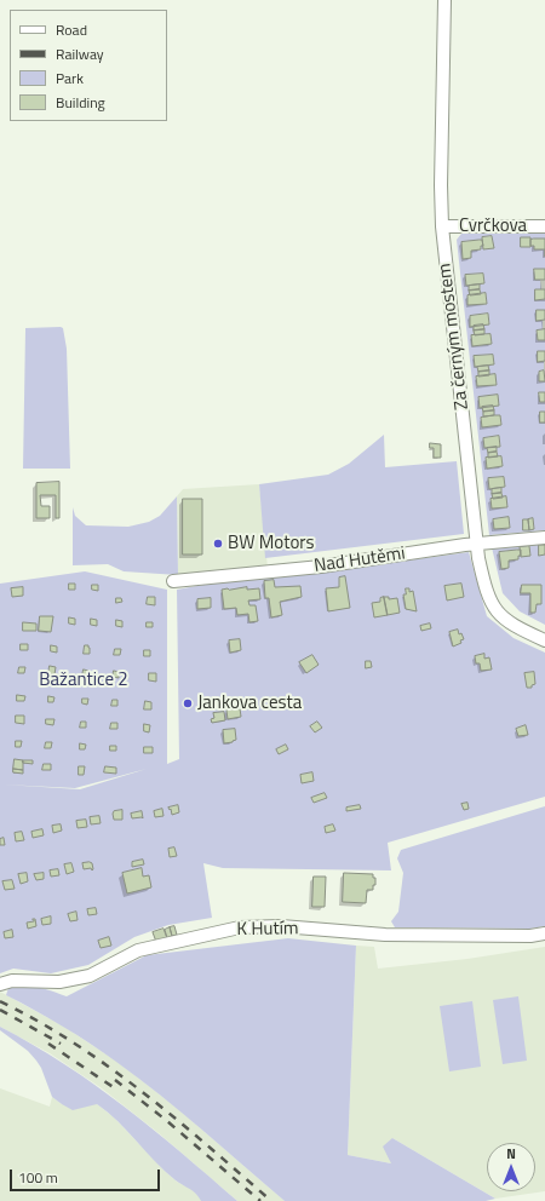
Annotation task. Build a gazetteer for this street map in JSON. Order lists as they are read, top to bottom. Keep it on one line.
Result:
{"streets":{"street":["Cvrčkova","Za černým mostem","Nad Hutěmi","K Hutím"]},"crossings":[["Cvrčkova","Za černým mostem"],["Za černým mostem","Nad Hutěmi"]],"parks":["Bažantice 2"],"places":["BW Motors","Jankova cesta"],"legend":["Road","Railway","Park","Building"],"scale_bar":"100 m","north":"top"}
